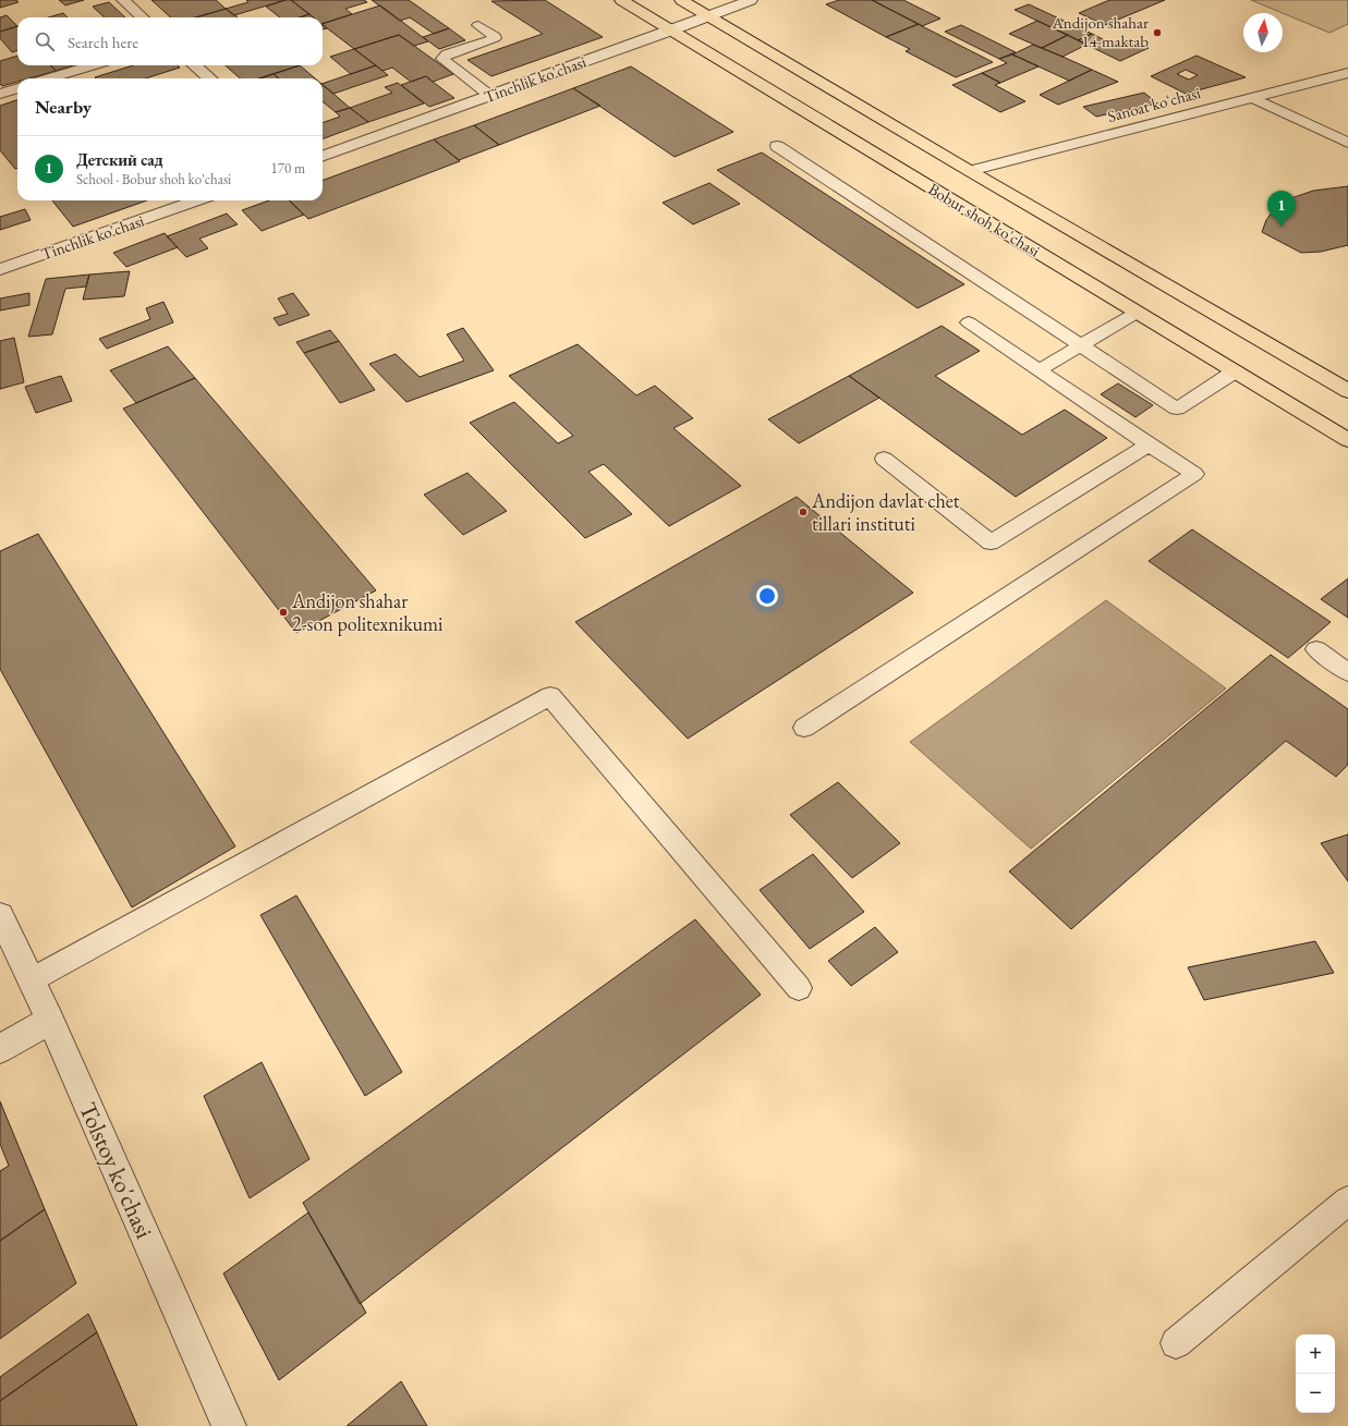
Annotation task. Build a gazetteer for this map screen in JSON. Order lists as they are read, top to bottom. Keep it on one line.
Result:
{"streets":{"main road":["Bobur shoh ko'chasi"],"street":["Tinchlik ko'chasi","Sanoat koʻchasi","Tolstoy ko'chasi"]},"crossings":[["Tinchlik ko'chasi","Bobur shoh ko'chasi"],["Sanoat koʻchasi","Bobur shoh ko'chasi"]],"places":["Andijon shahar 14-maktab","Andijon davlat chet tillari instituti","Andijon shahar 2-son politexnikumi"],"north":"top","page":{"search":"Search here","heading":"Nearby","list":[{"mark":"1","name":"Детский сад","note":"School · Bobur shoh ko'chasi","value":"170 m"}],"pins":"1","map_buttons":["+","−"]}}
